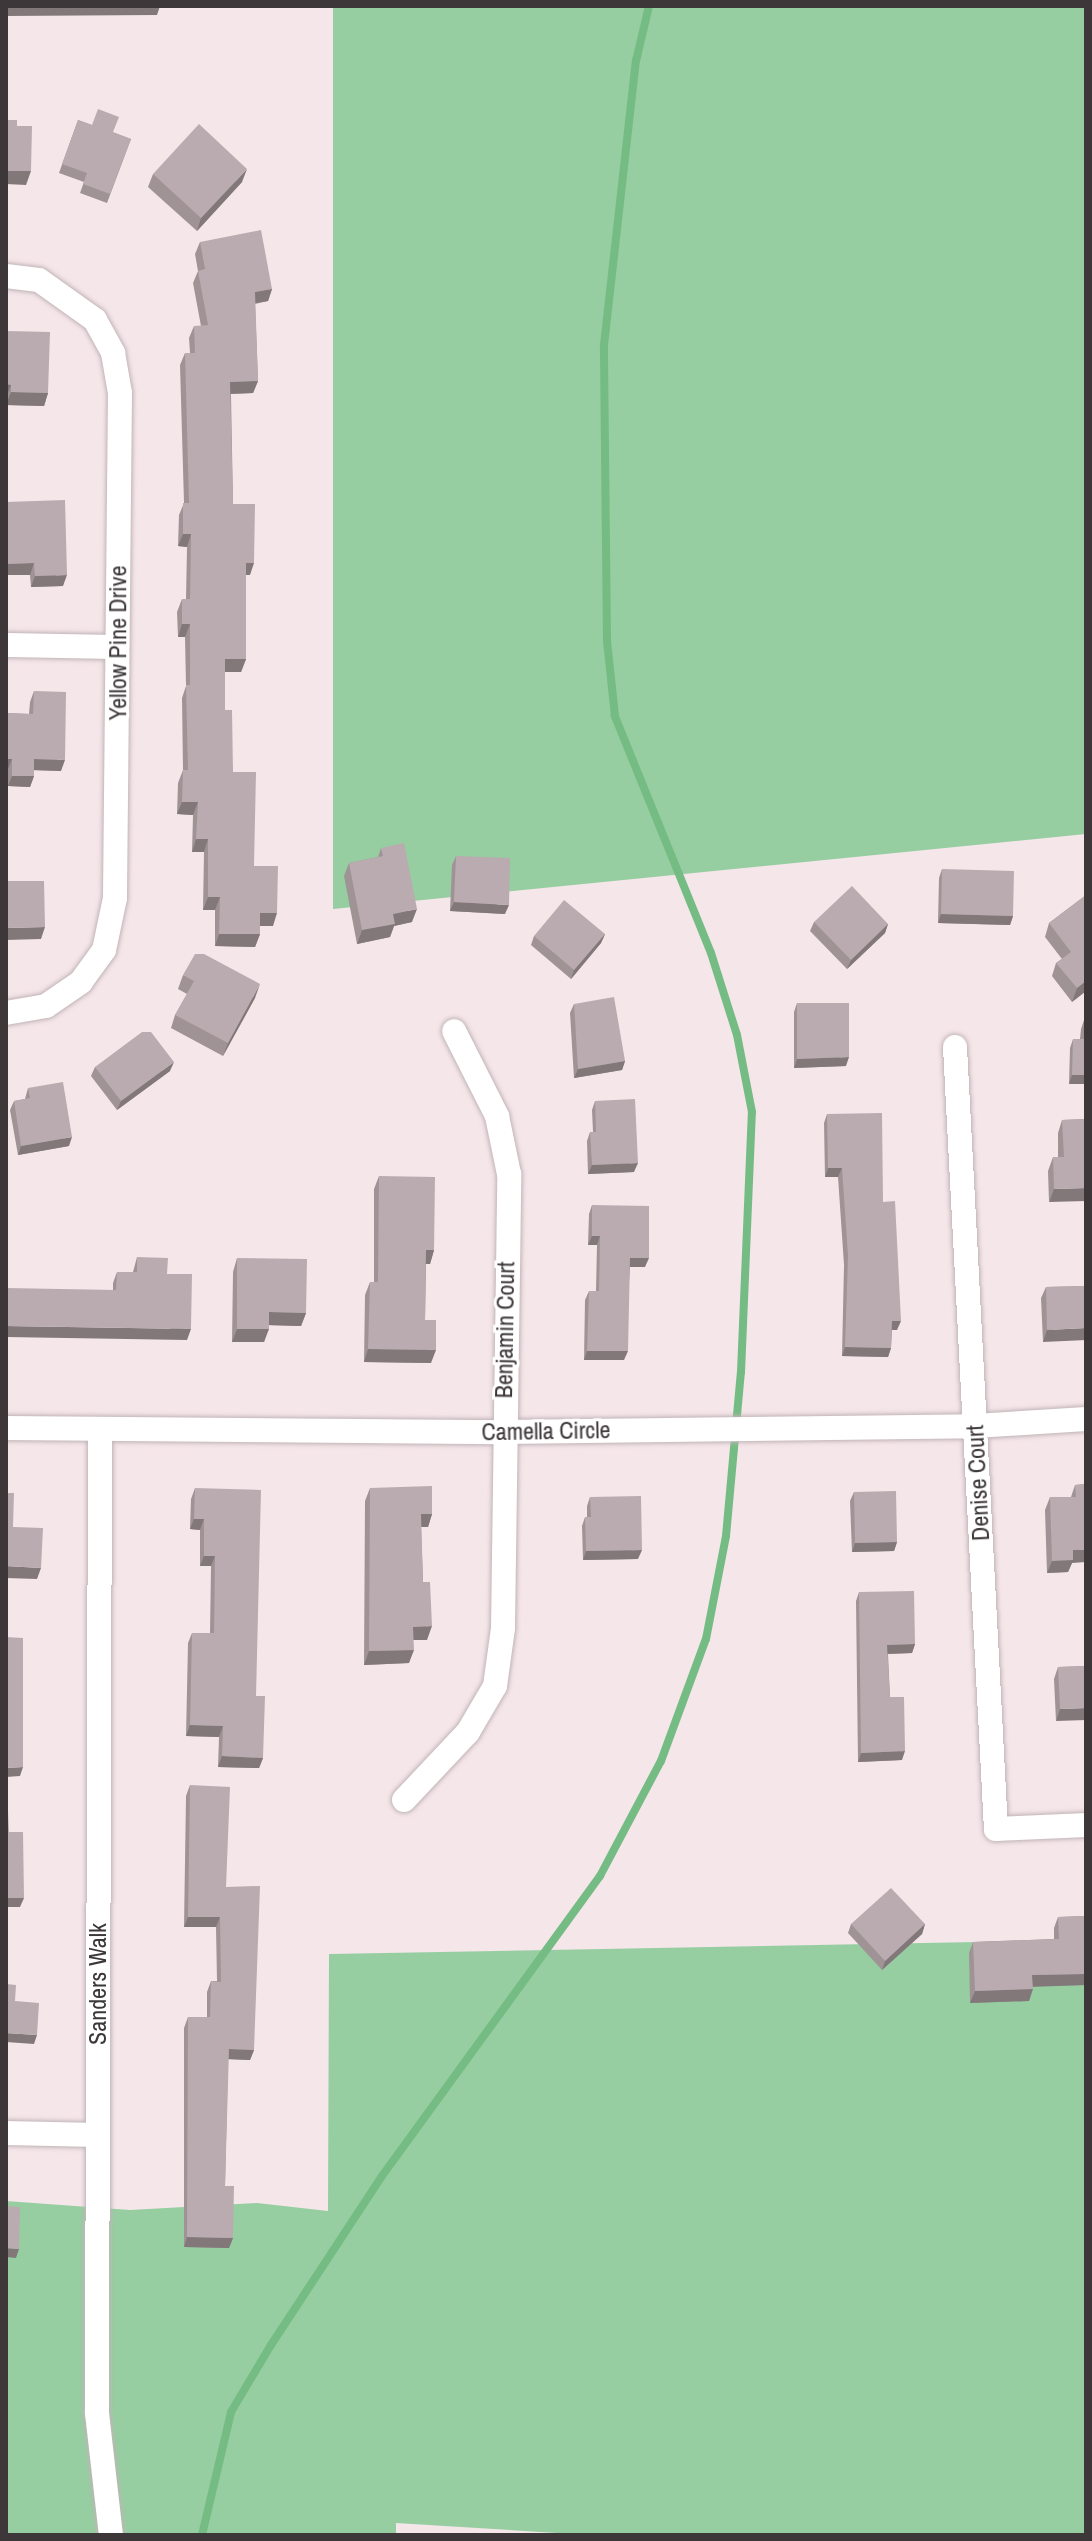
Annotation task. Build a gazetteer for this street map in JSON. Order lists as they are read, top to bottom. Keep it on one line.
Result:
{"streets":{"street":["Yellow Pine Drive","Benjamin Court","Camella Circle","Denise Court","Sanders Walk"]},"crossings":[["Benjamin Court","Camella Circle"],["Camella Circle","Denise Court"],["Camella Circle","Sanders Walk"]]}
